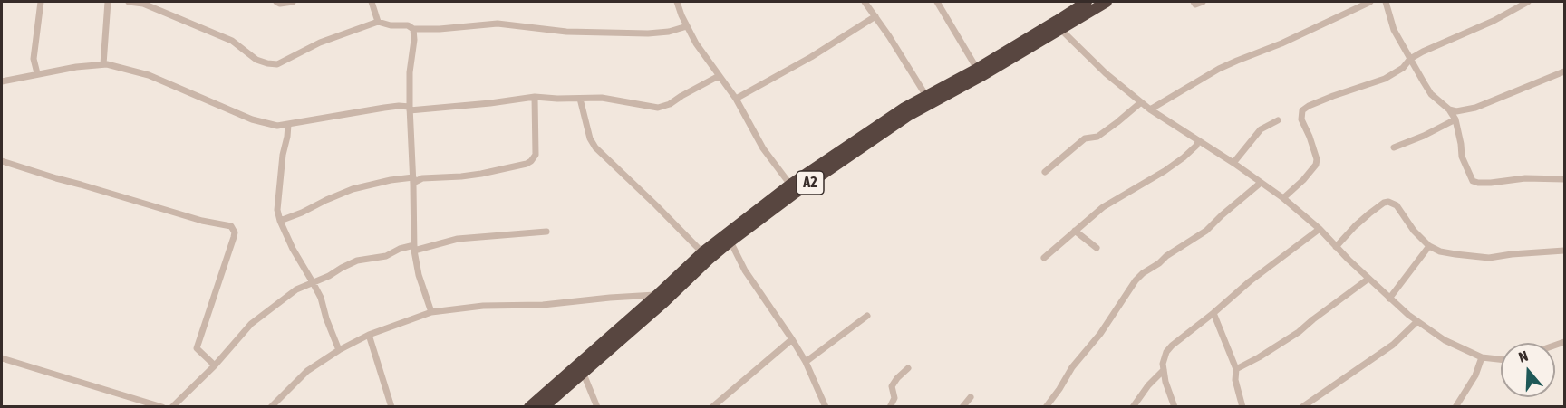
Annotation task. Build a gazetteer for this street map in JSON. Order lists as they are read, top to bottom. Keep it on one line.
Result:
{"streets":{"highway":["A2"]},"north":"top"}
